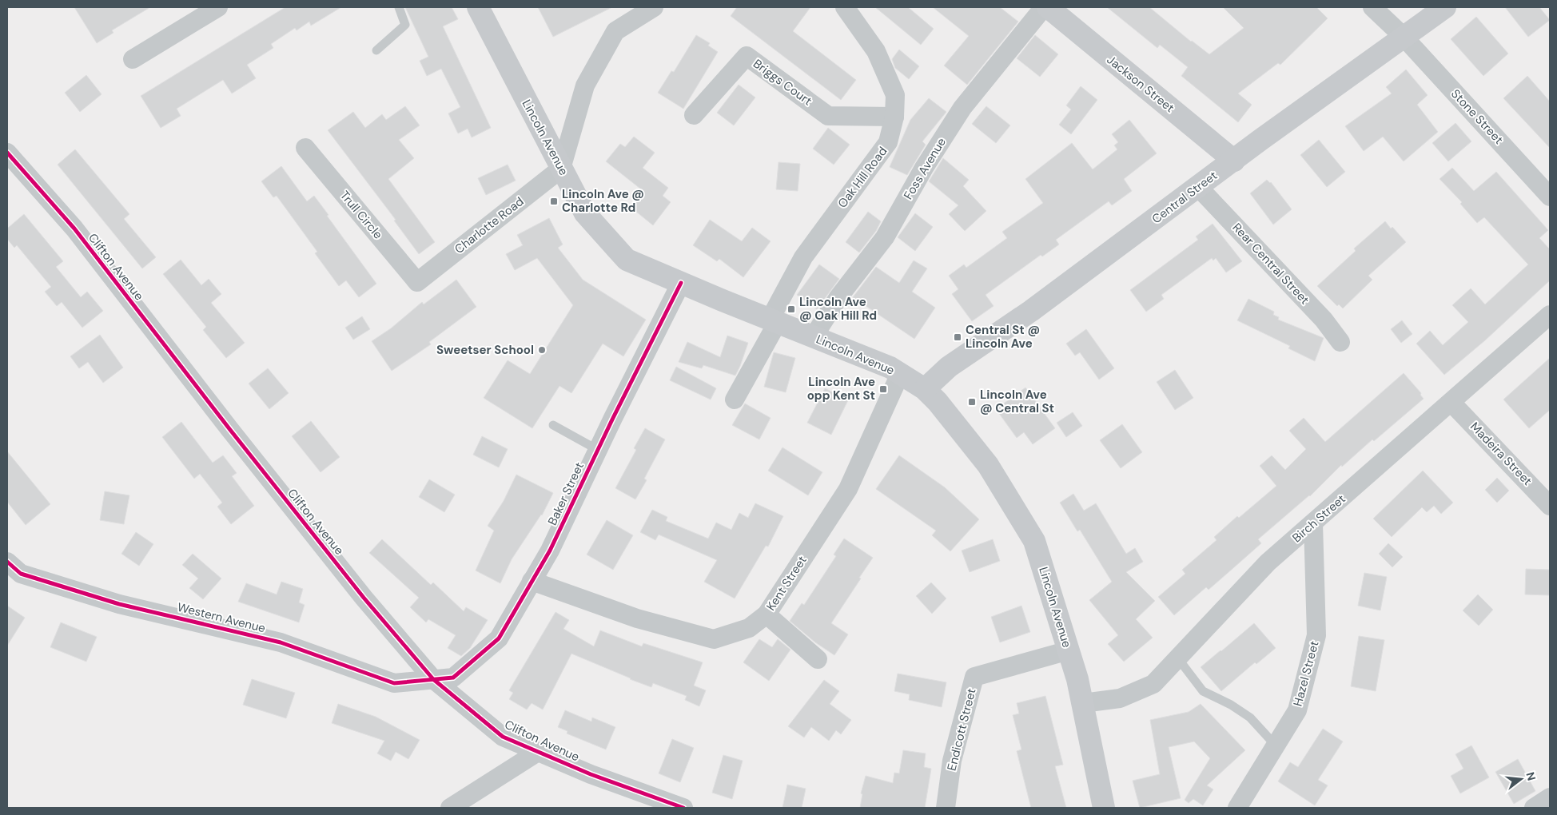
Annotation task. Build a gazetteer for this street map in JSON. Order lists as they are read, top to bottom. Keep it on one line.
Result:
{"streets":{"main road":["Jackson Street","Lincoln Avenue","Central Street"],"street":["Briggs Court","Stone Street","Foss Avenue","Oak Hill Road","Trull Circle","Charlotte Road","Rear Central Street","Clifton Avenue","Madeira Street","Baker Street","Birch Street","Kent Street","Western Avenue","Hazel Street","Endicott Street"]},"crossings":[["Briggs Court","Oak Hill Road"],["Jackson Street","Central Street"],["Stone Street","Central Street"],["Lincoln Avenue","Foss Avenue"],["Lincoln Avenue","Oak Hill Road"],["Lincoln Avenue","Central Street"],["Lincoln Avenue","Charlotte Road"],["Lincoln Avenue","Baker Street"],["Lincoln Avenue","Birch Street"],["Lincoln Avenue","Kent Street"],["Lincoln Avenue","Endicott Street"],["Central Street","Rear Central Street"],["Trull Circle","Charlotte Road"],["Clifton Avenue","Baker Street"],["Clifton Avenue","Western Avenue"],["Madeira Street","Birch Street"],["Baker Street","Kent Street"],["Baker Street","Western Avenue"],["Birch Street","Hazel Street"]],"places":{"transit":["Lincoln Ave @ Charlotte Rd","Lincoln Ave @ Oak Hill Rd","Central St @ Lincoln Ave","Lincoln Ave opp Kent St","Lincoln Ave @ Central St"],"other":["Sweetser School"]},"north":"right"}
